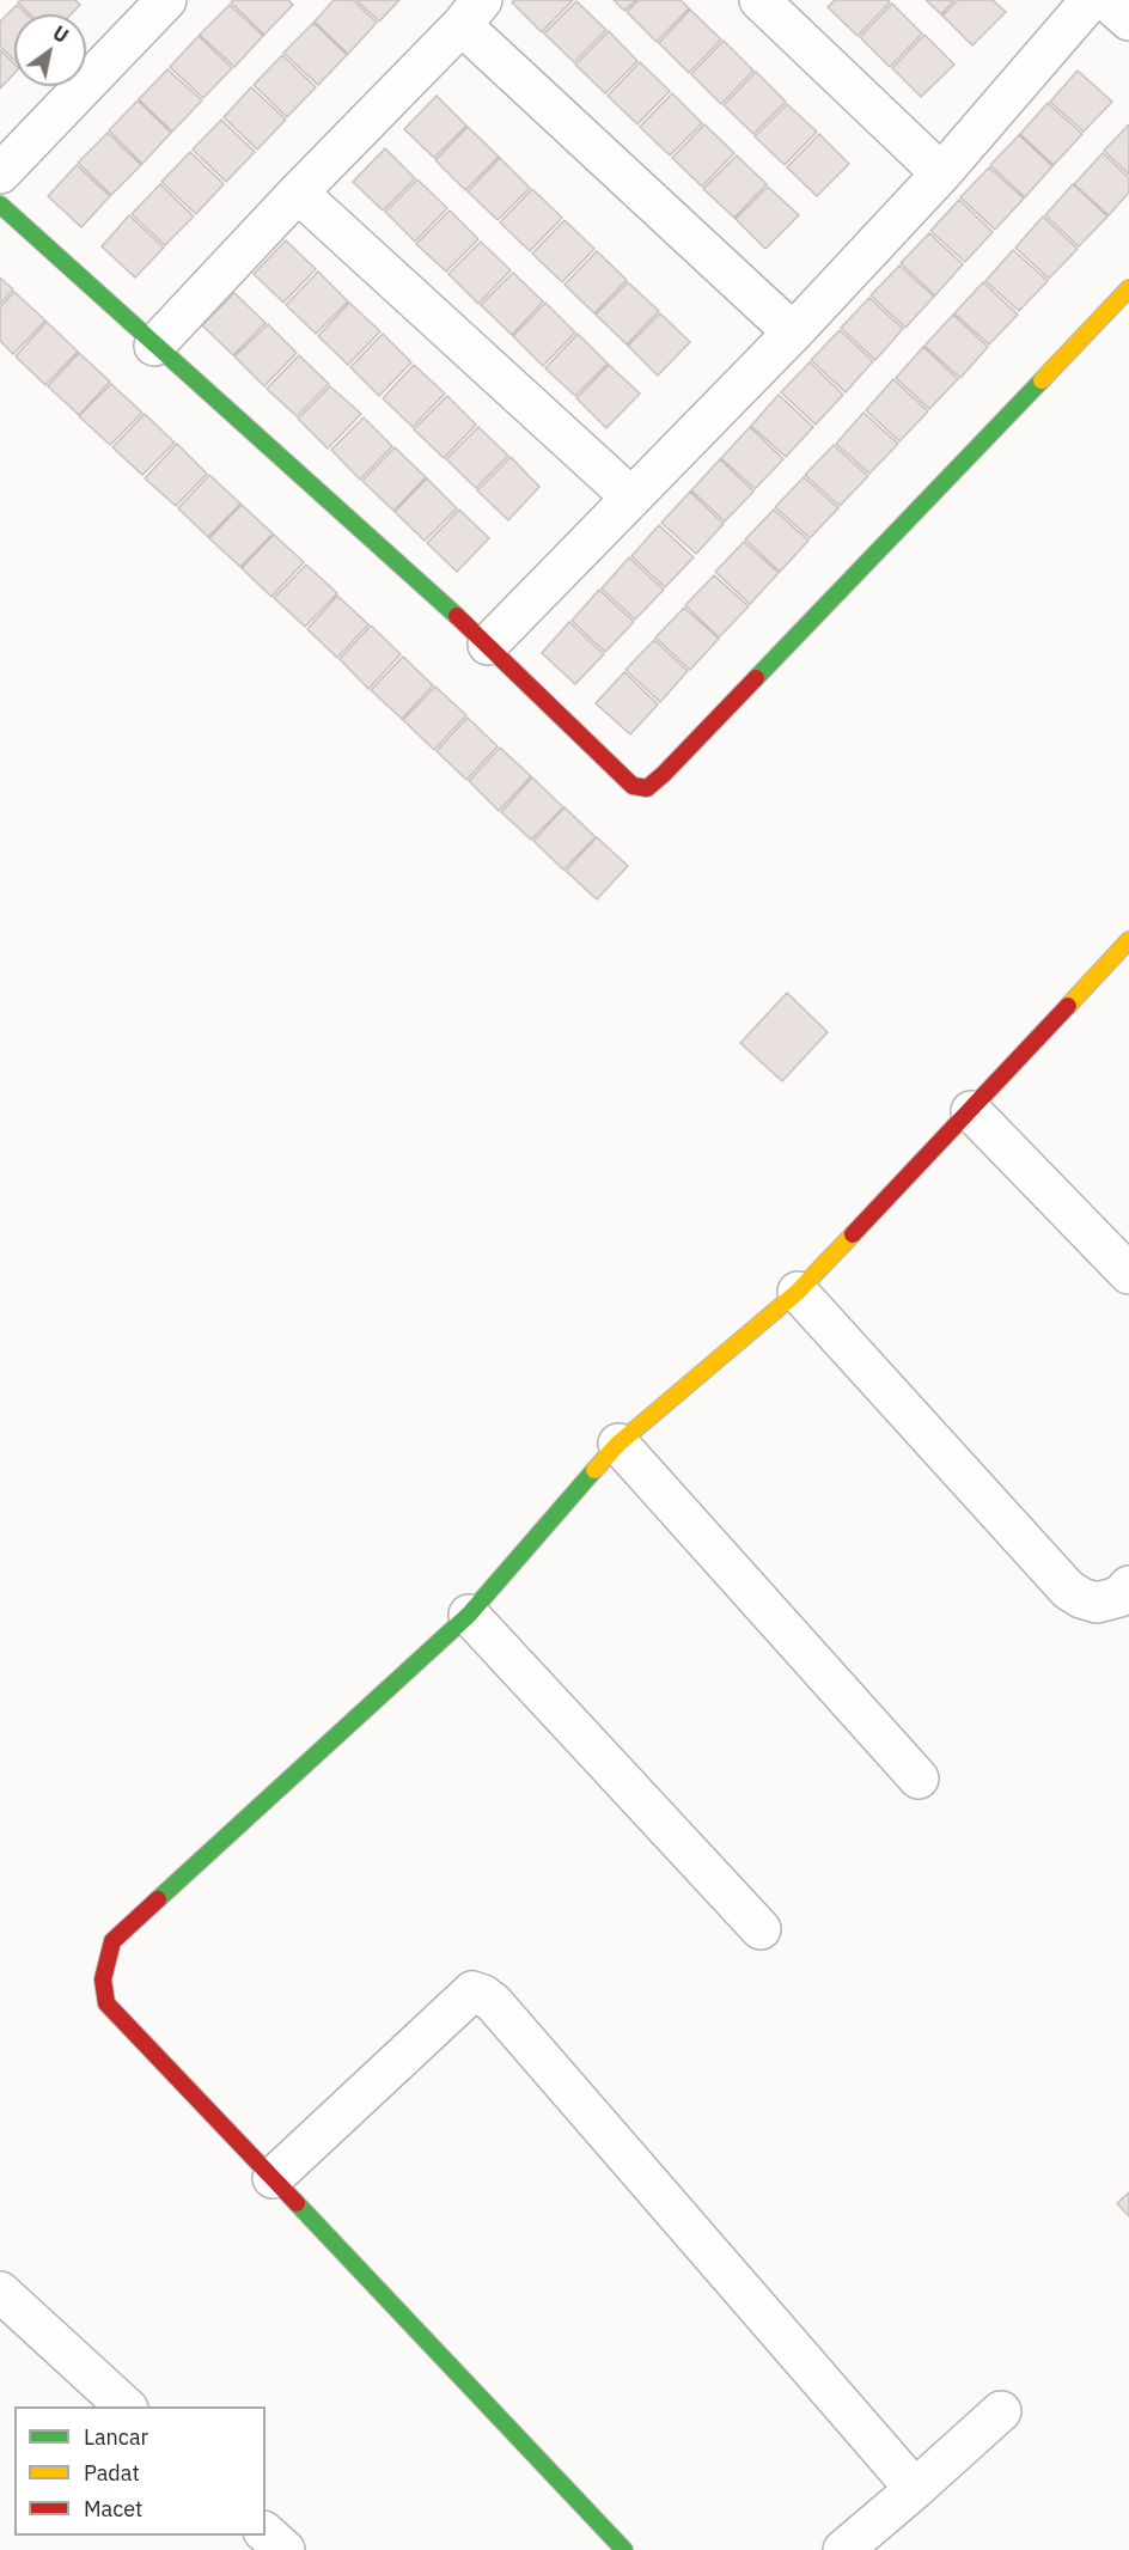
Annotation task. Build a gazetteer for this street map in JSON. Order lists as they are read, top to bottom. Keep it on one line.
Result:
{"legend":["Lancar","Padat","Macet"],"north":"top right"}
